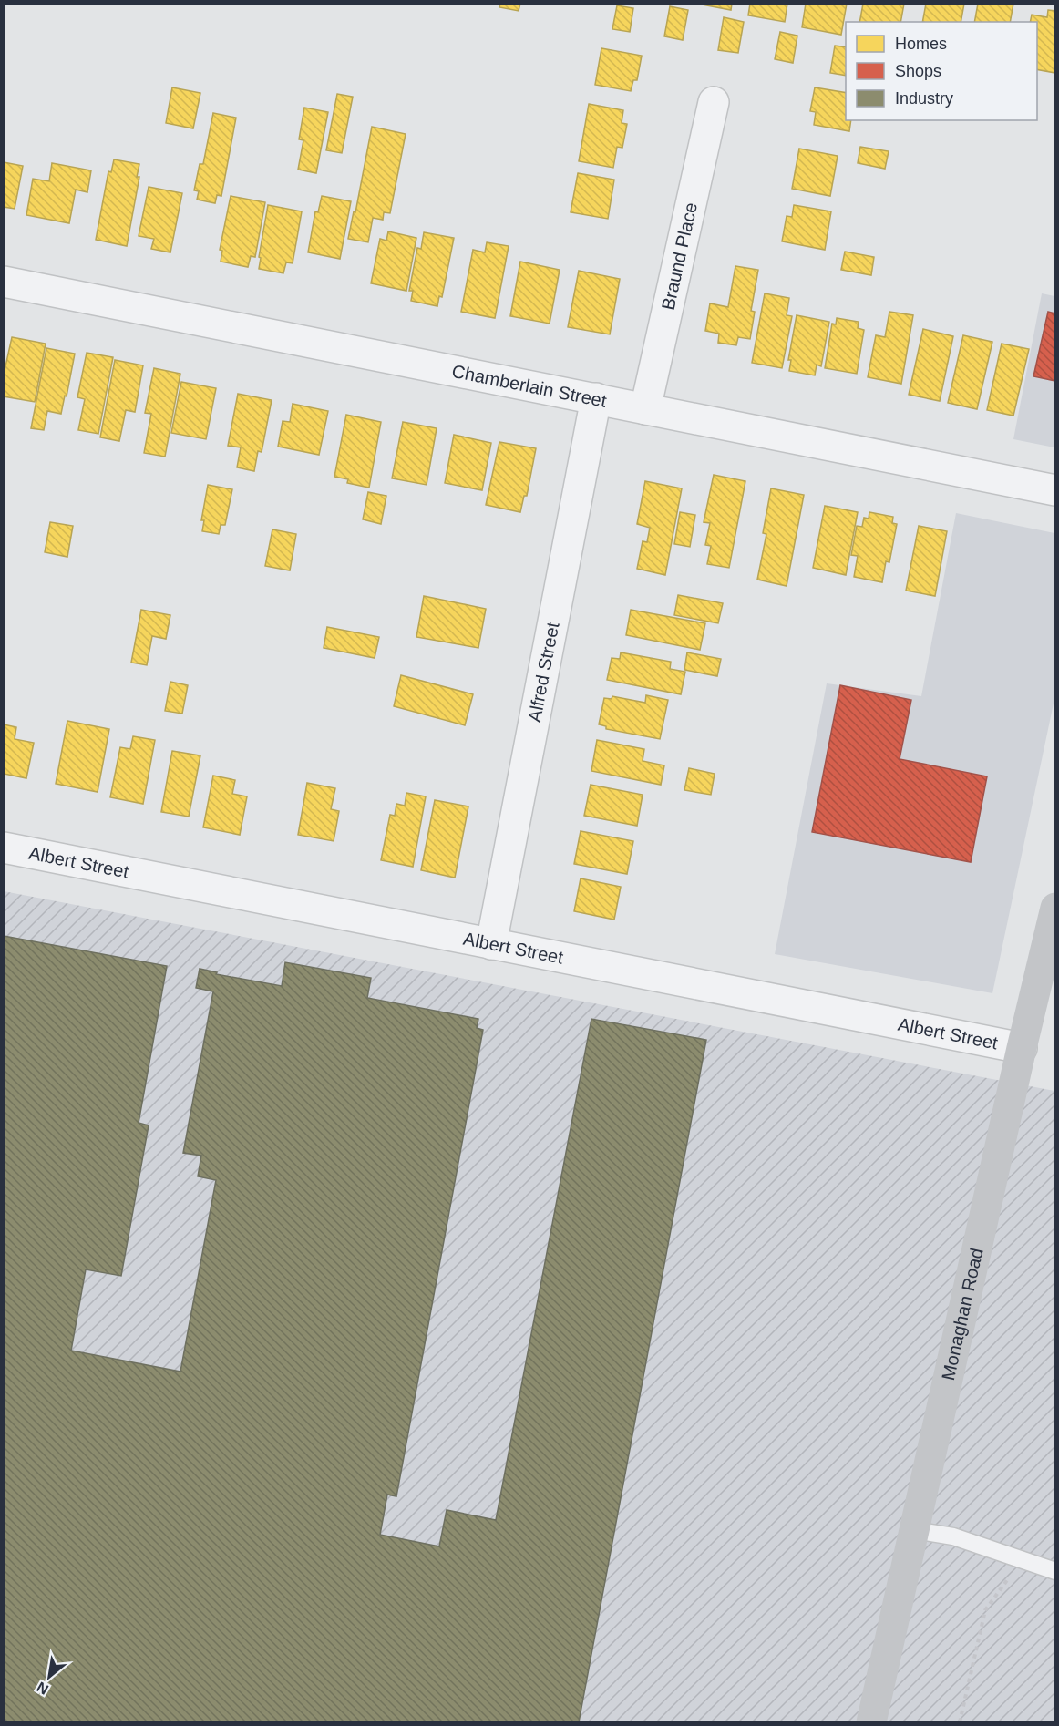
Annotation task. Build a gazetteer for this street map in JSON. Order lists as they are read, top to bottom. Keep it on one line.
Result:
{"streets":{"main road":["Monaghan Road"],"street":["Braund Place","Chamberlain Street","Alfred Street","Albert Street"]},"crossings":[["Braund Place","Chamberlain Street"],["Chamberlain Street","Alfred Street"],["Alfred Street","Albert Street"],["Albert Street","Monaghan Road"]],"legend":["Homes","Shops","Industry"],"north":"bottom left"}
